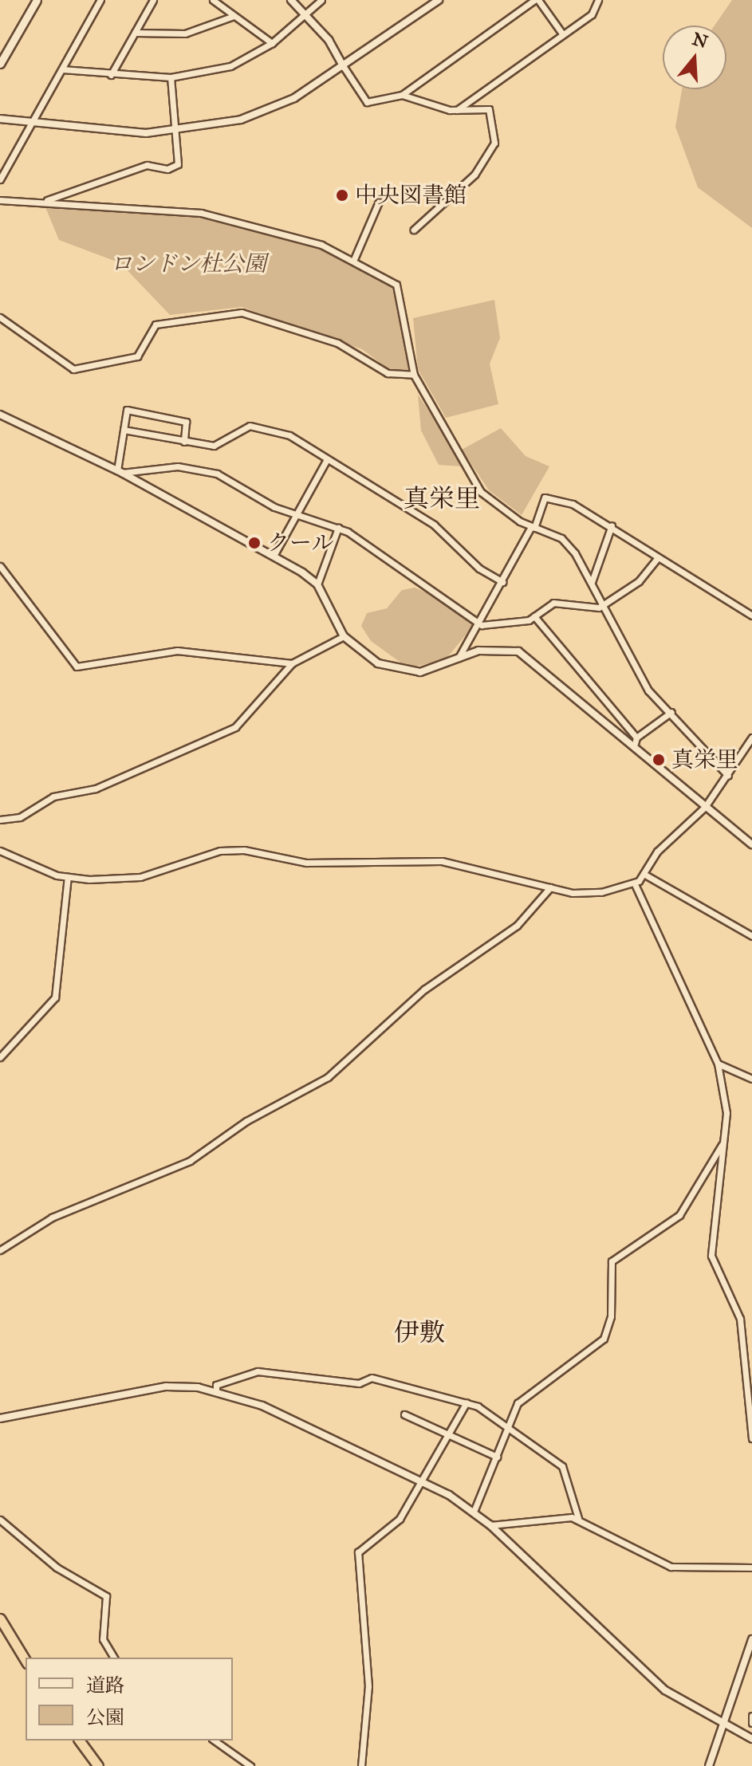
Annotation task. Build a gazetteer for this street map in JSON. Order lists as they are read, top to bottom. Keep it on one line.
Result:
{"districts":["真栄里","伊敷"],"parks":["ロンドン杜公園"],"places":["中央図書館","クール","真栄里"],"legend":["道路","公園"],"north":"top"}
